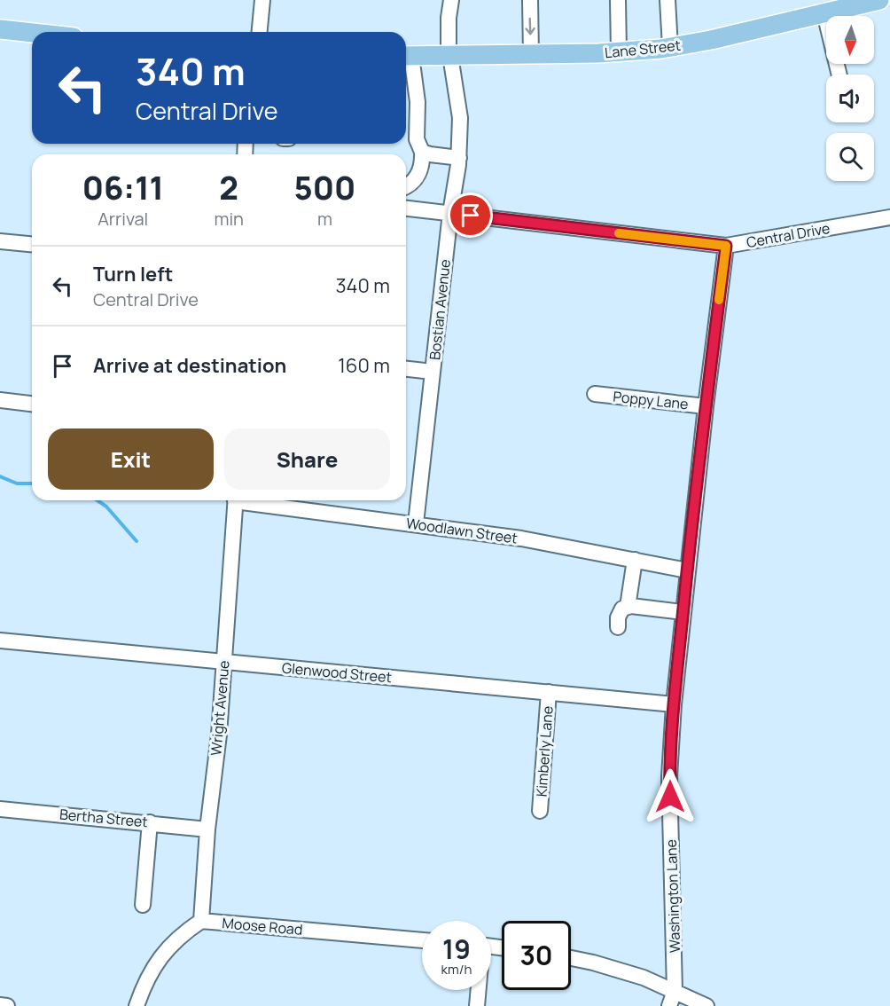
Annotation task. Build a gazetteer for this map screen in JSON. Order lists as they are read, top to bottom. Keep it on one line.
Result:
{"streets":{"main road":["Lane Street"],"street":["Central Drive","Bostian Avenue","Poppy Lane","Woodlawn Street","Glenwood Street","Wright Avenue","Kimberly Lane","Bertha Street","Washington Lane","Moose Road"]},"crossings":[["Lane Street","Bostian Avenue"],["Central Drive","Bostian Avenue"],["Central Drive","Washington Lane"],["Bostian Avenue","Woodlawn Street"],["Poppy Lane","Washington Lane"],["Woodlawn Street","Washington Lane"],["Glenwood Street","Wright Avenue"],["Glenwood Street","Kimberly Lane"],["Glenwood Street","Washington Lane"],["Wright Avenue","Bertha Street"],["Wright Avenue","Moose Road"]],"north":"bottom","page":{"turn":["340 m","Central Drive"],"eta":["06:11","Arrival","2","min","500","m"],"list":[{"name":"Turn left","note":"Central Drive","value":"340 m"},{"name":"Arrive at destination","value":"160 m"}],"buttons":["Exit","Share"],"speed":"19 km/h","limit":"30"}}
